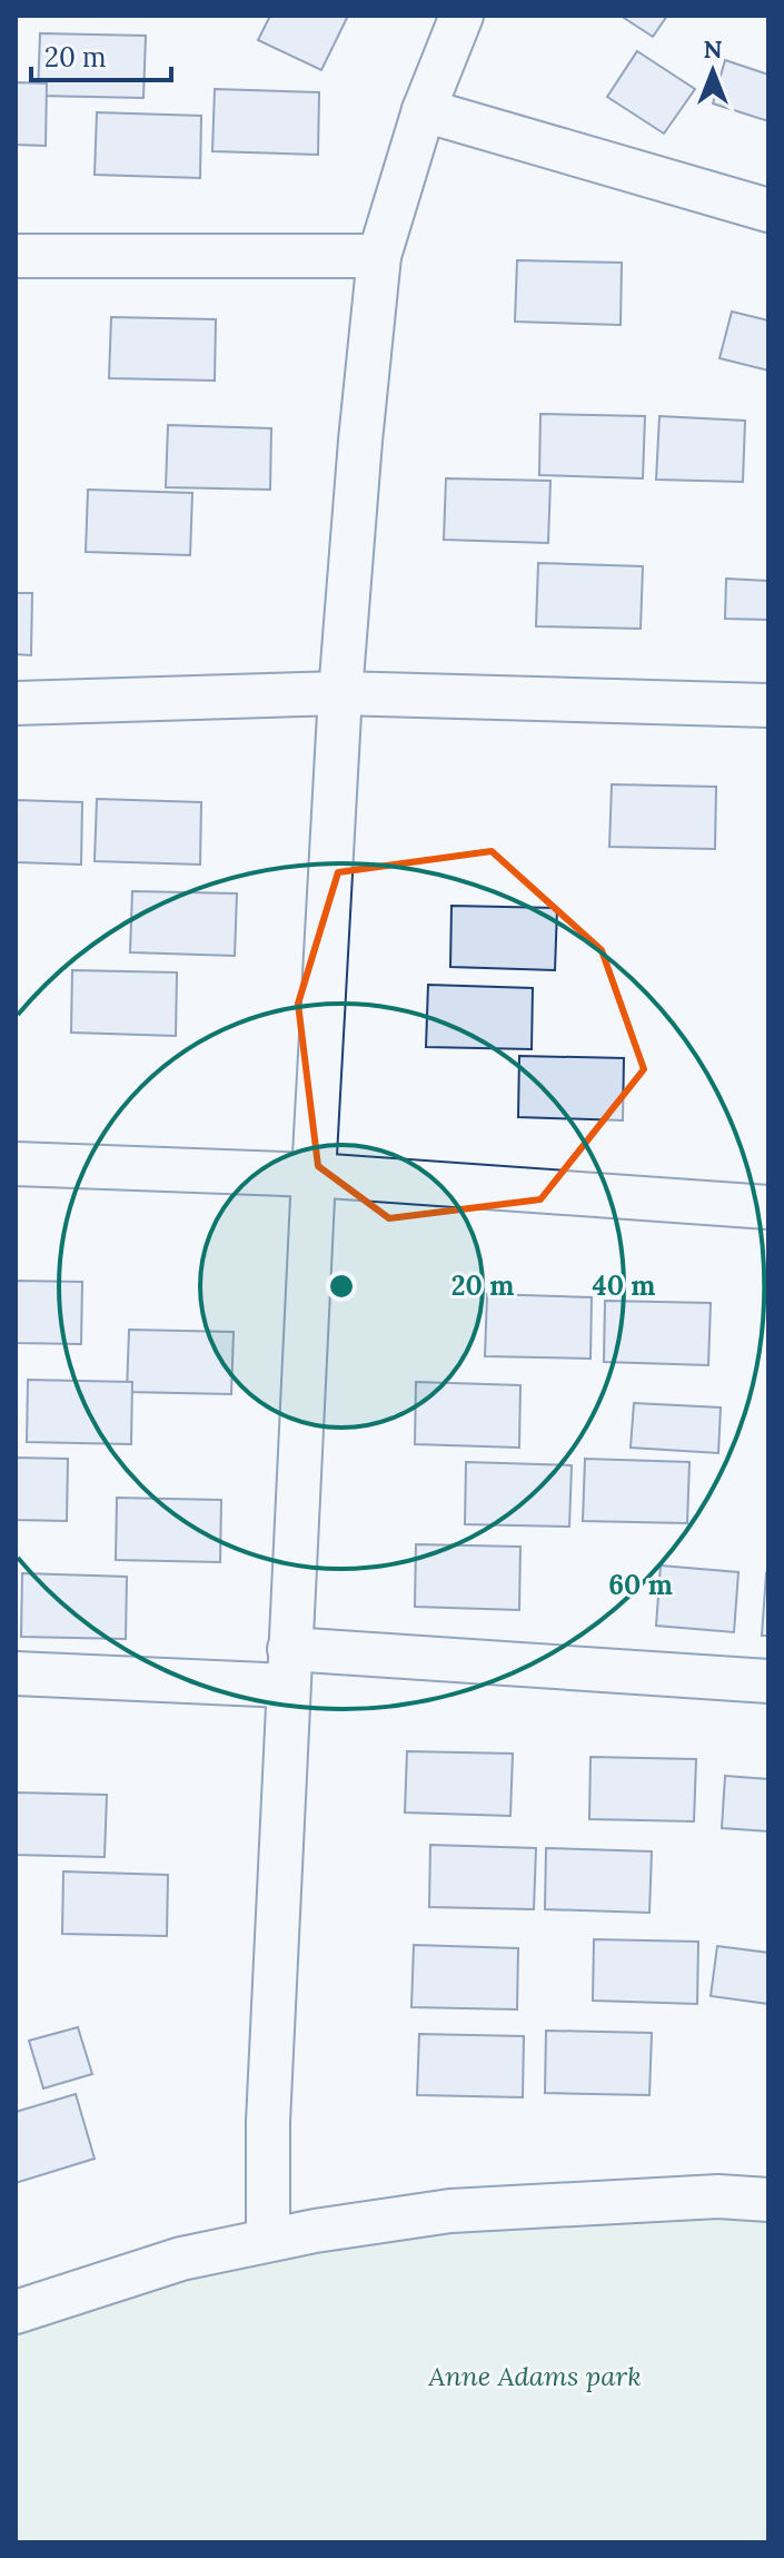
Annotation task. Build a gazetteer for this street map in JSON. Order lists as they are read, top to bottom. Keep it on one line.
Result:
{"parks":["Anne Adams park"],"scale_bar":"20 m","north":"top","rings":["20 m","40 m","60 m"]}
